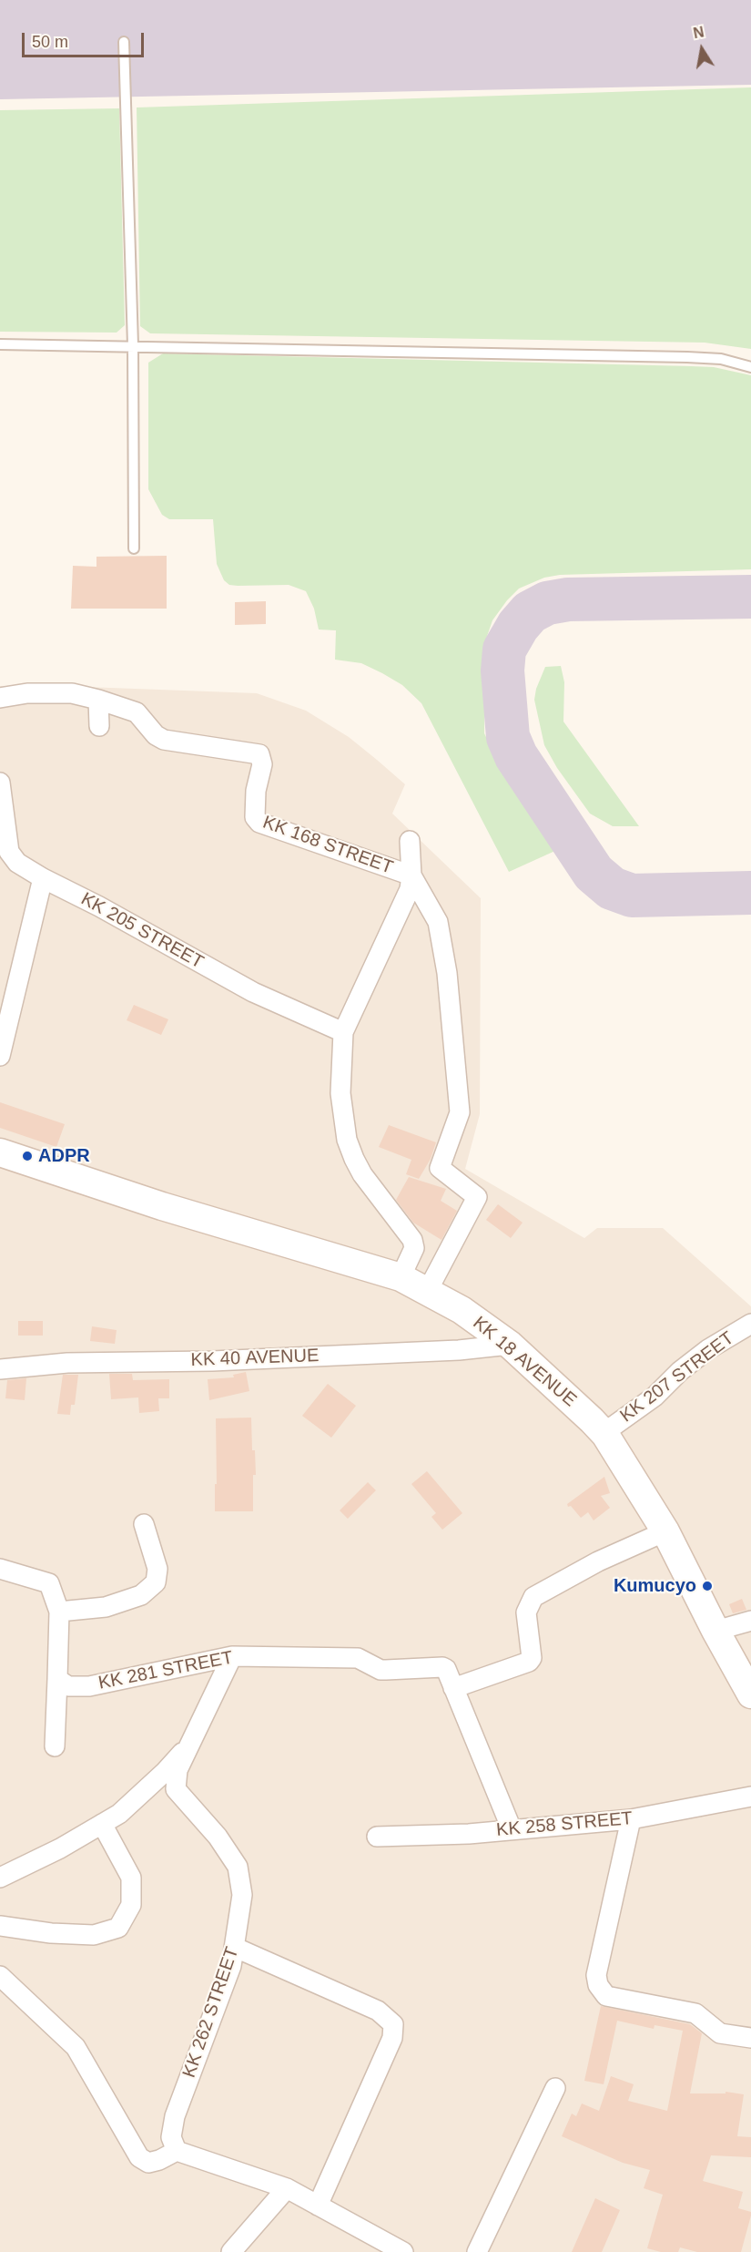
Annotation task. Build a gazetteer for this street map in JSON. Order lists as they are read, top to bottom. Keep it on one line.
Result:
{"streets":{"main road":["KK 18 AVENUE"],"street":["KK 168 STREET","KK 205 STREET","KK 40 AVENUE","KK 207 STREET","KK 281 STREET","KK 258 STREET","KK 262 STREET"]},"crossings":[["KK 40 AVENUE","KK 18 AVENUE"],["KK 18 AVENUE","KK 207 STREET"],["KK 281 STREET","KK 258 STREET"],["KK 281 STREET","KK 262 STREET"]],"places":["ADPR","Kumucyo"],"scale_bar":"50 m","north":"top"}
